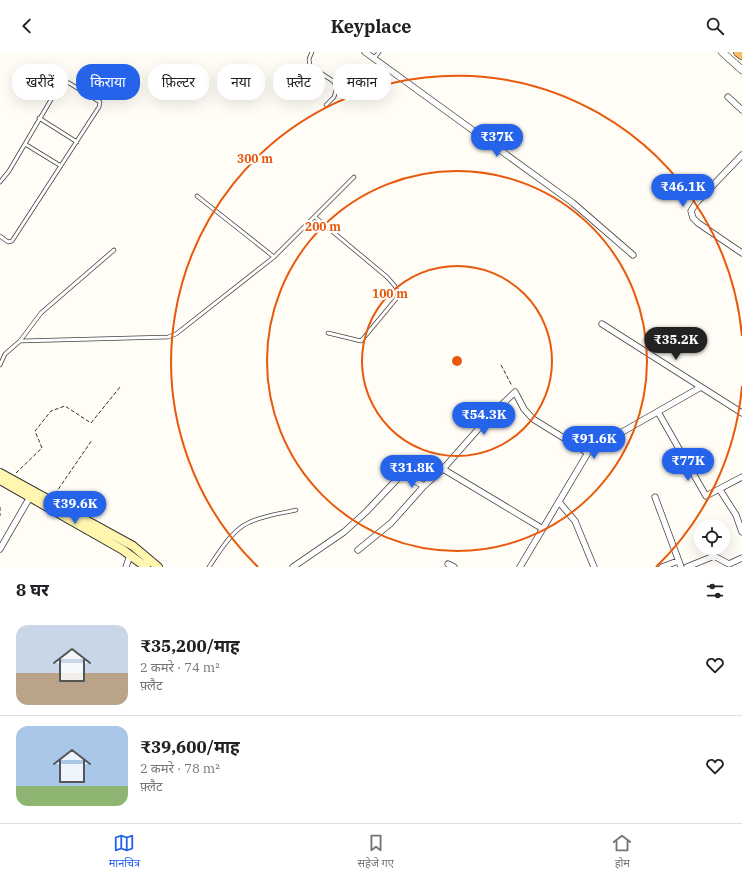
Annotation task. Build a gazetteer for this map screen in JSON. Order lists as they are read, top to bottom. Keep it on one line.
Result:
{"page":{"header":"Keyplace","chip":["खरीदें","किराया","फ़िल्टर","नया","फ़्लैट","मकान"],"price":["₹37K","₹46.1K","₹35.2K","₹54.3K","₹91.6K","₹77K","₹31.8K","₹39.6K"],"heading":"8 घर","list":[{"name":"₹35,200/माह","note":"2 कमरे · 74 m² · फ़्लैट"},{"name":"₹39,600/माह","note":"2 कमरे · 78 m² · फ़्लैट"}],"tabs":["मानचित्र","सहेजे गए","होम"]},"rings":["300 m","200 m","100 m"]}
